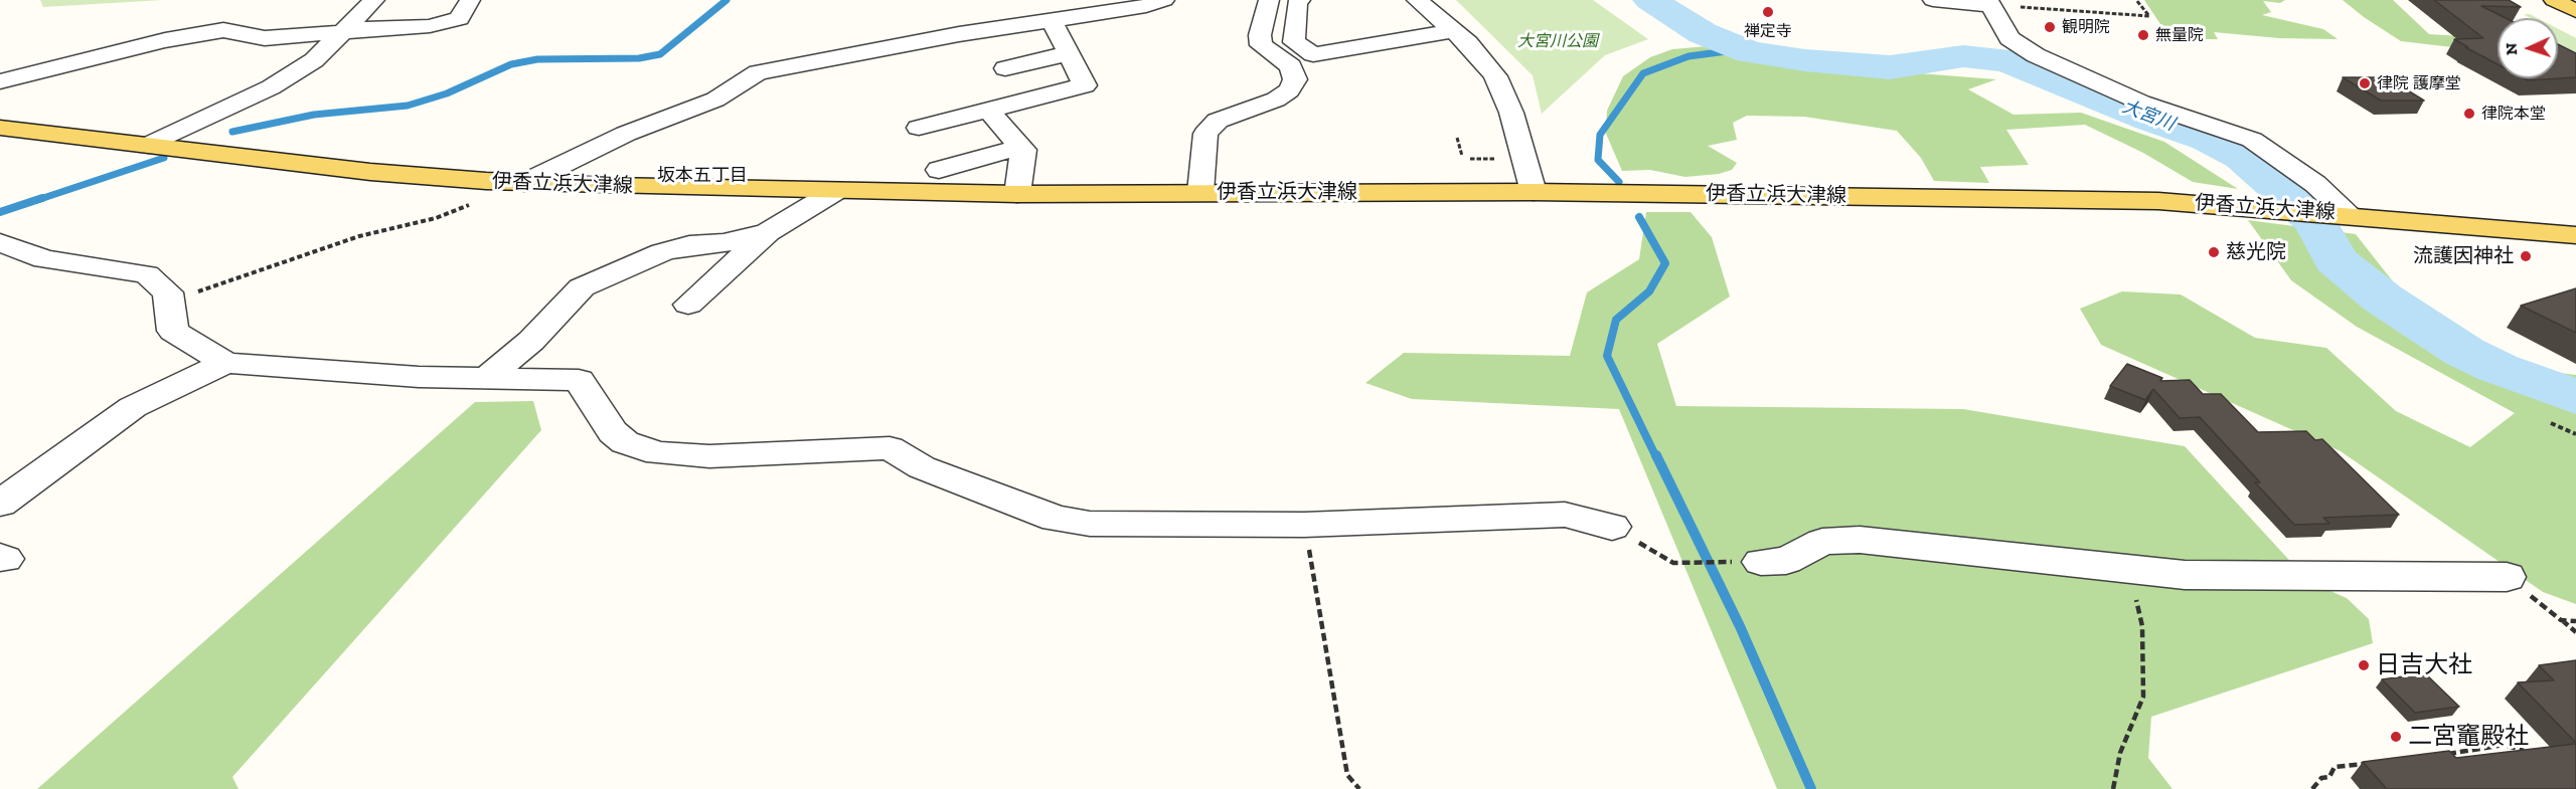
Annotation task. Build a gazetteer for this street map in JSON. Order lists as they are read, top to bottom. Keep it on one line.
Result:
{"streets":{"main road":["伊香立浜大津線"]},"districts":["坂本五丁目"],"water":["大宮川"],"parks":["大宮川公園"],"places":["禅定寺","観明院","無量院","律院 護摩堂","律院本堂","慈光院","流護因神社","日吉大社","二宮竈殿社"],"north":"left"}
